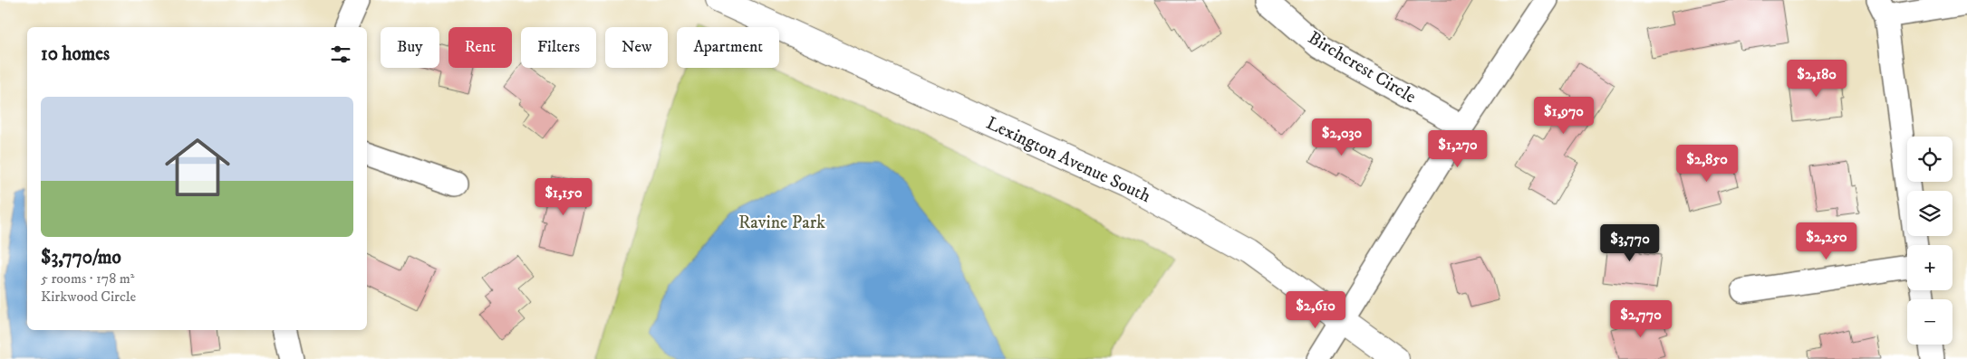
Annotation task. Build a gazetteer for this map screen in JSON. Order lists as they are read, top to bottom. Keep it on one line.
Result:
{"streets":{"street":["Birchcrest Circle","Lexington Avenue South"]},"parks":["Ravine Park"],"page":{"chip":["Buy","Rent","Filters","New","Apartment"],"heading":"10 homes","price":["$2,180","$1,970","$2,030","$1,270","$2,850","$1,150","$2,250","$3,770","$2,610","$2,770"],"list":[{"name":"$3,770/mo","note":"5 rooms · 178 m² · Kirkwood Circle"}],"map_buttons":["+","−"]}}
